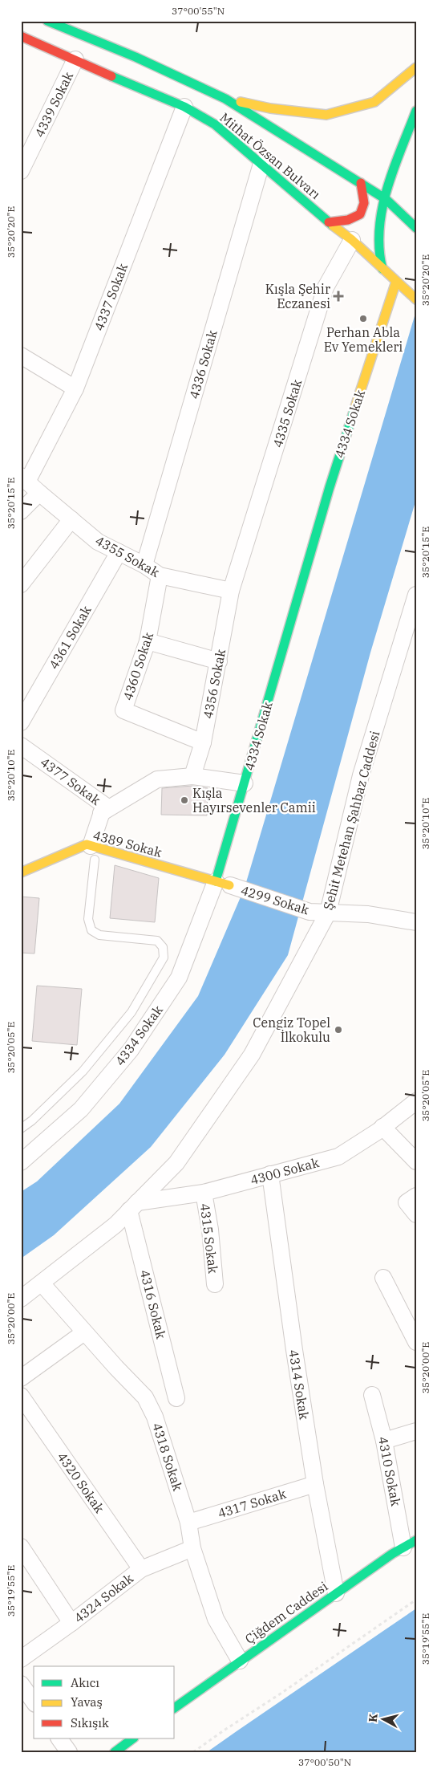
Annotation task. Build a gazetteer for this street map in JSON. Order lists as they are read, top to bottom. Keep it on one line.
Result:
{"streets":{"main road":["Mithat Özsan Bulvarı","4334 Sokak","4389 Sokak","Çiğdem Caddesi"],"street":["4339 Sokak","4337 Sokak","4336 Sokak","4335 Sokak","4355 Sokak","4361 Sokak","4360 Sokak","4356 Sokak","4377 Sokak","Şehit Metehan Şahbaz Caddesi","4299 Sokak","4300 Sokak","4315 Sokak","4316 Sokak","4314 Sokak","4318 Sokak","4310 Sokak","4320 Sokak","4317 Sokak","4324 Sokak"]},"crossings":[["4339 Sokak","Mithat Özsan Bulvarı"],["Mithat Özsan Bulvarı","4337 Sokak"],["Mithat Özsan Bulvarı","4336 Sokak"],["Mithat Özsan Bulvarı","4335 Sokak"],["Mithat Özsan Bulvarı","4334 Sokak"],["4337 Sokak","4355 Sokak"],["4336 Sokak","4355 Sokak"],["4335 Sokak","4355 Sokak"],["4335 Sokak","4356 Sokak"],["4334 Sokak","4389 Sokak"],["4334 Sokak","4299 Sokak"],["4355 Sokak","4361 Sokak"],["4355 Sokak","4360 Sokak"],["4355 Sokak","4356 Sokak"],["4360 Sokak","4356 Sokak"],["4377 Sokak","4389 Sokak"],["Şehit Metehan Şahbaz Caddesi","4299 Sokak"],["Şehit Metehan Şahbaz Caddesi","4300 Sokak"],["Şehit Metehan Şahbaz Caddesi","4316 Sokak"],["Şehit Metehan Şahbaz Caddesi","4318 Sokak"],["4389 Sokak","4299 Sokak"],["4300 Sokak","4315 Sokak"],["4300 Sokak","4316 Sokak"],["4300 Sokak","4314 Sokak"],["4314 Sokak","4317 Sokak"],["4314 Sokak","Çiğdem Caddesi"],["4318 Sokak","4317 Sokak"],["4318 Sokak","4324 Sokak"],["4318 Sokak","Çiğdem Caddesi"],["4310 Sokak","Çiğdem Caddesi"],["4320 Sokak","4324 Sokak"]],"places":{"health":["Kışla Şehir Eczanesi"],"other":["Perhan Abla Ev Yemekleri","Kışla Hayırsevenler Camii","Cengiz Topel İlkokulu"]},"legend":["Akıcı","Yavaş","Sıkışık"],"north":"left","coordinates":["37°00'55\"N","35°20'20\"E","35°20'15\"E","35°20'10\"E","35°20'05\"E","35°20'00\"E","35°19'55\"E","37°00'50\"N"]}
